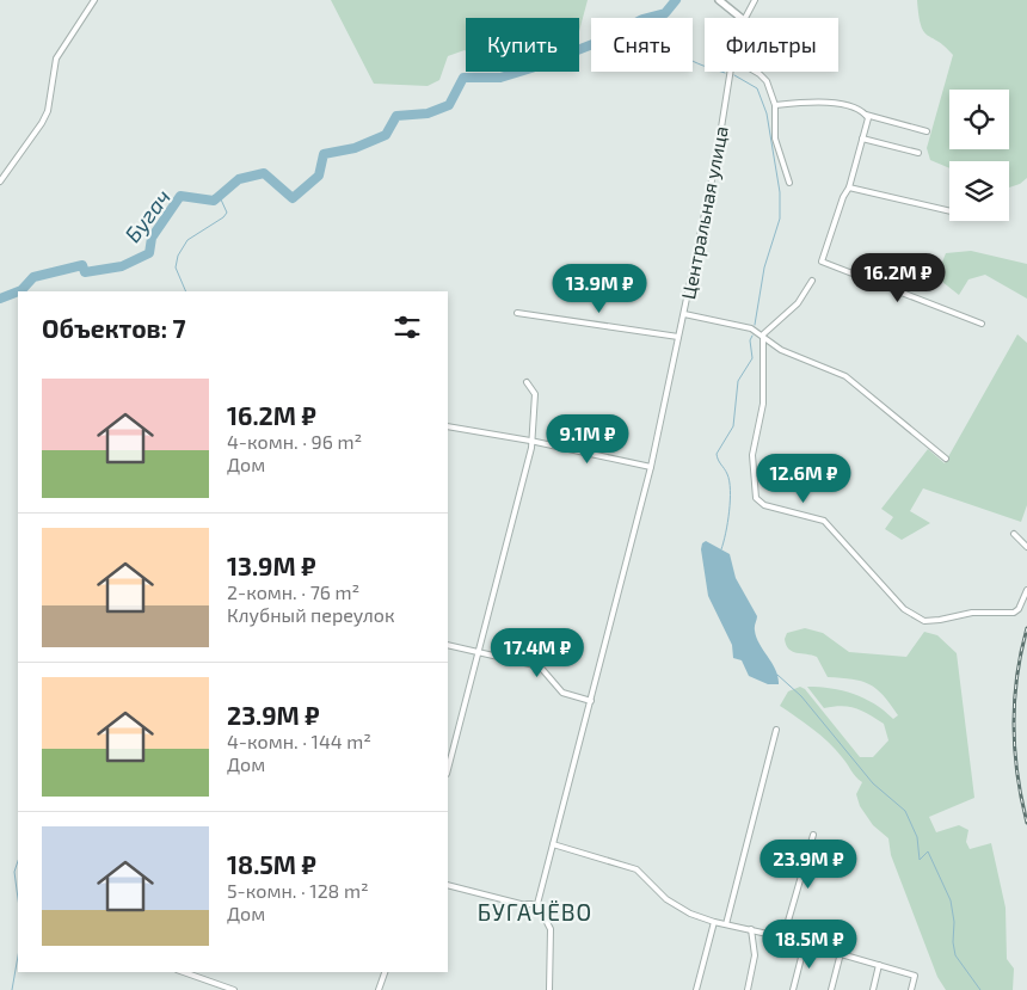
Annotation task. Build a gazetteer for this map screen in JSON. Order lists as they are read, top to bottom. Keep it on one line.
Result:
{"streets":{"street":["Центральная улица"]},"districts":["БУГАЧЁВО"],"water":["Бугач"],"page":{"chip":["Купить","Снять","Фильтры"],"price":["16.2M ₽","13.9M ₽","9.1M ₽","12.6M ₽","17.4M ₽","23.9M ₽","18.5M ₽"],"heading":"Объектов: 7","list":[{"name":"16.2M ₽","note":"4-комн. · 96 m² · Дом"},{"name":"13.9M ₽","note":"2-комн. · 76 m² · Клубный переулок"},{"name":"23.9M ₽","note":"4-комн. · 144 m² · Дом"},{"name":"18.5M ₽","note":"5-комн. · 128 m² · Дом"}]}}
